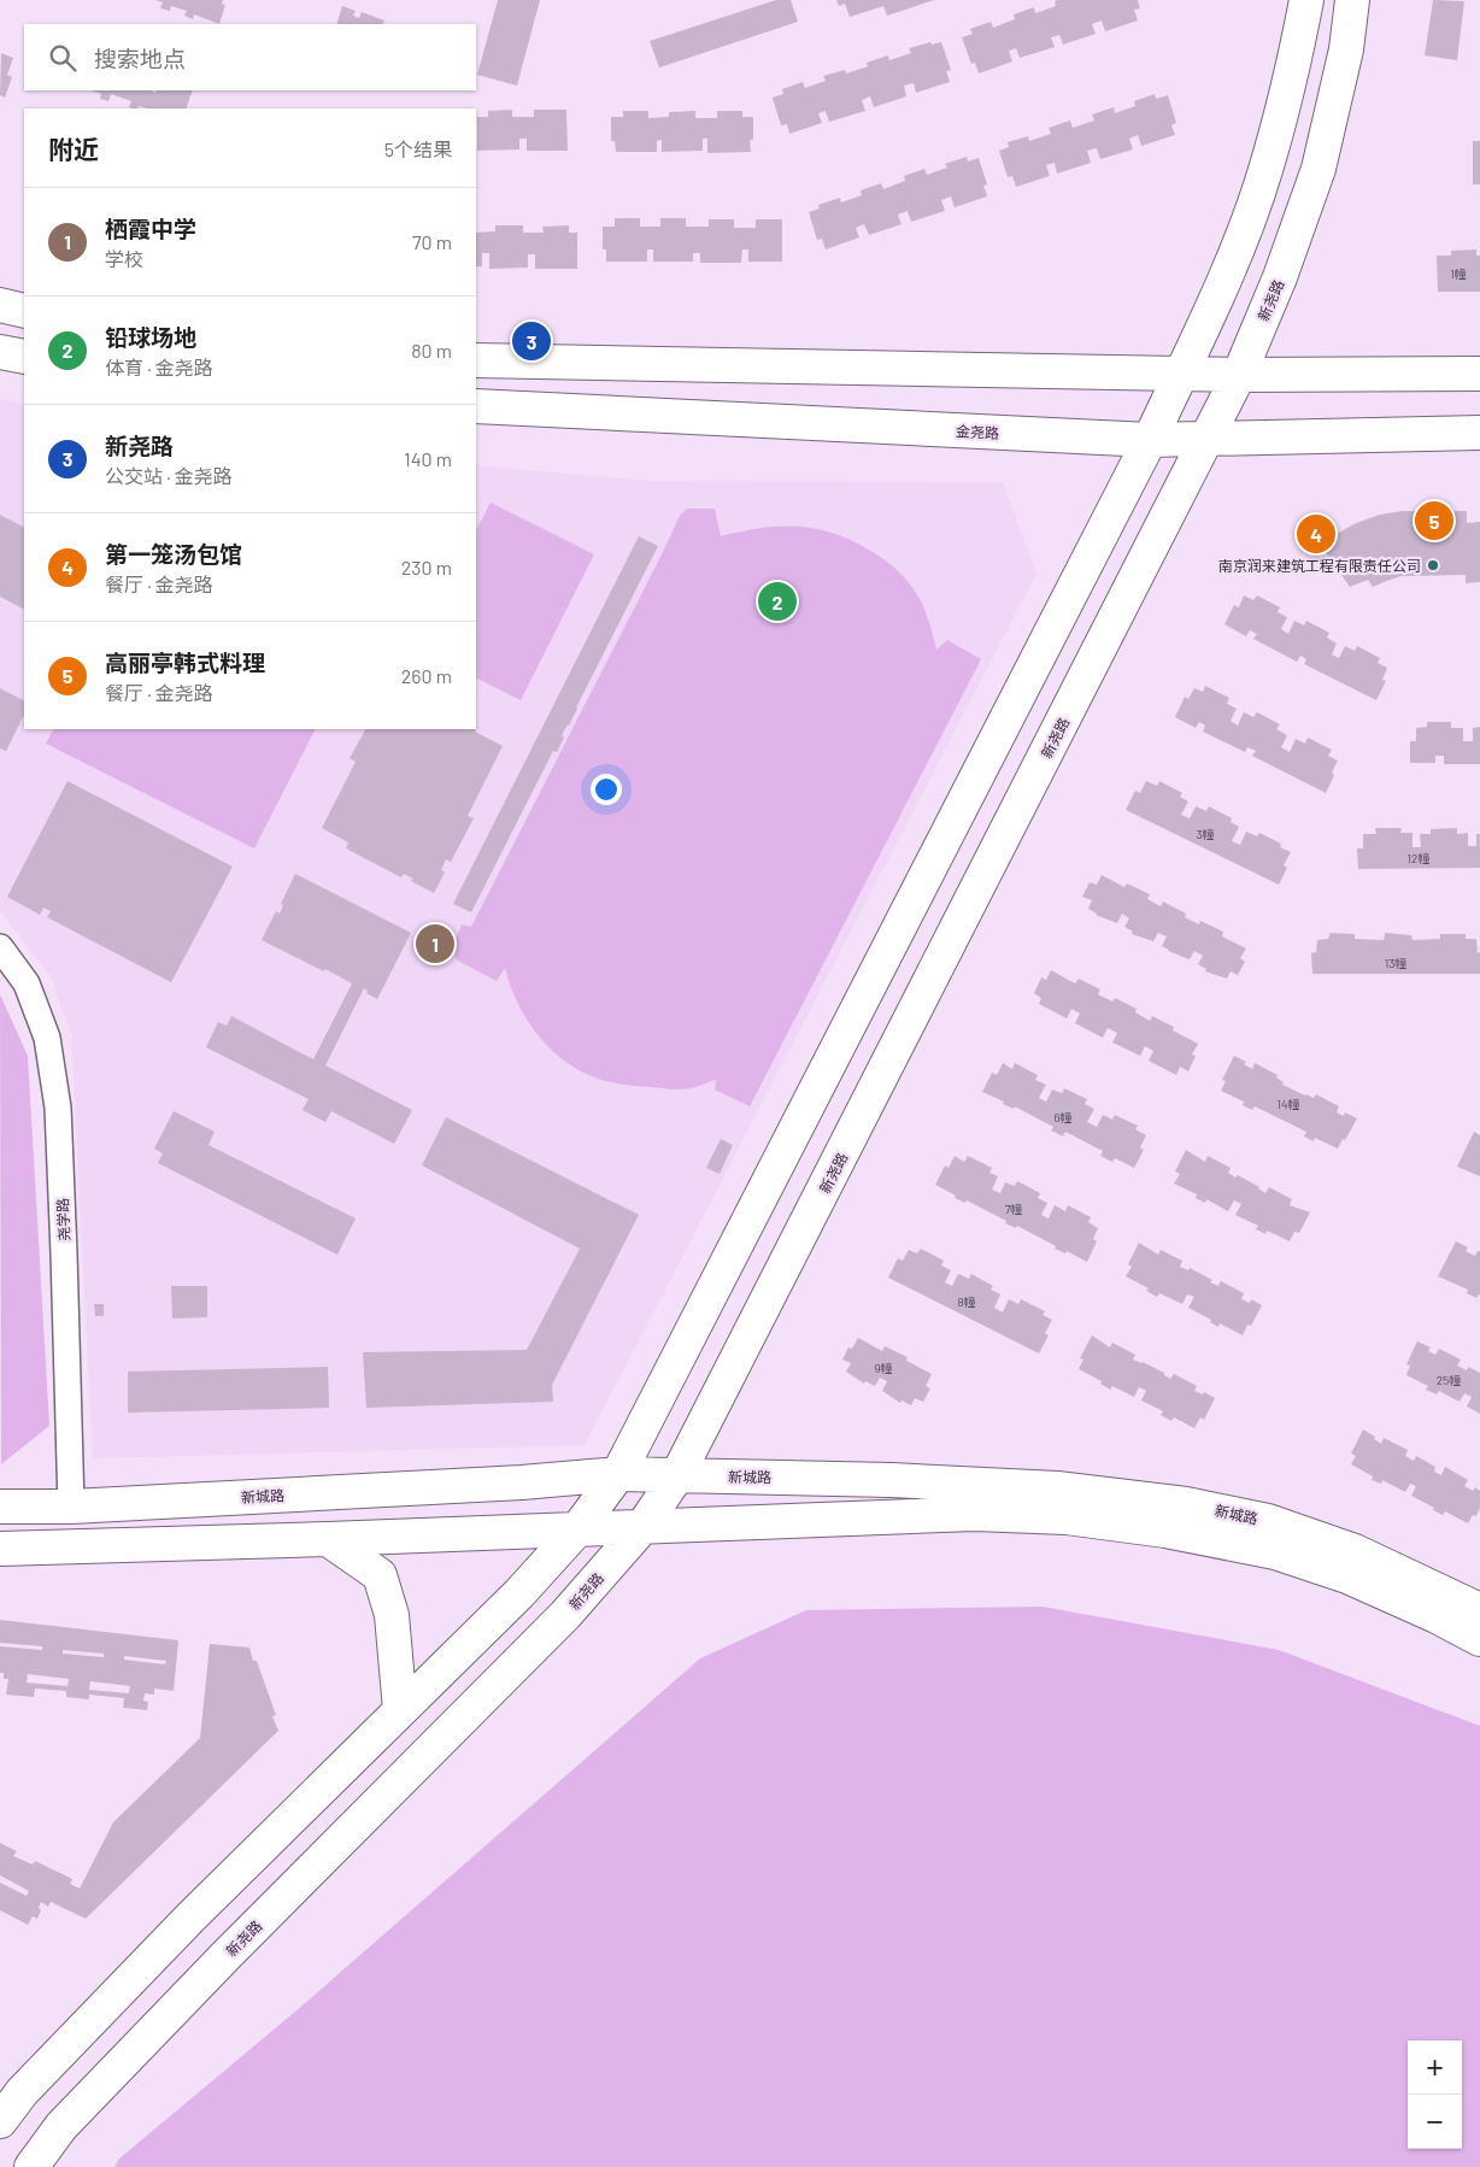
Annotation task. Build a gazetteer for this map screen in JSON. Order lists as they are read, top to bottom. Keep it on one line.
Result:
{"streets":{"main road":["新尧路","金尧路","新城路"],"street":["尧学路"]},"crossings":[["新尧路","金尧路"],["新尧路","新城路"],["尧学路","新城路"]],"places":["南京润来建筑工程有限责任公司"],"house_numbers":["1幢","3幢","12幢","13幢","14幢","6幢","7幢","8幢","9幢","25幢"],"page":{"search":"搜索地点","heading":["附近","5个结果"],"list":[{"mark":"1","name":"栖霞中学","note":"学校","value":"70 m"},{"mark":"2","name":"铅球场地","note":"体育 · 金尧路","value":"80 m"},{"mark":"3","name":"新尧路","note":"公交站 · 金尧路","value":"140 m"},{"mark":"4","name":"第一笼汤包馆","note":"餐厅 · 金尧路","value":"230 m"},{"mark":"5","name":"高丽亭韩式料理","note":"餐厅 · 金尧路","value":"260 m"}],"pins":["3","5","4","2","1"],"map_buttons":["+","−"]}}
